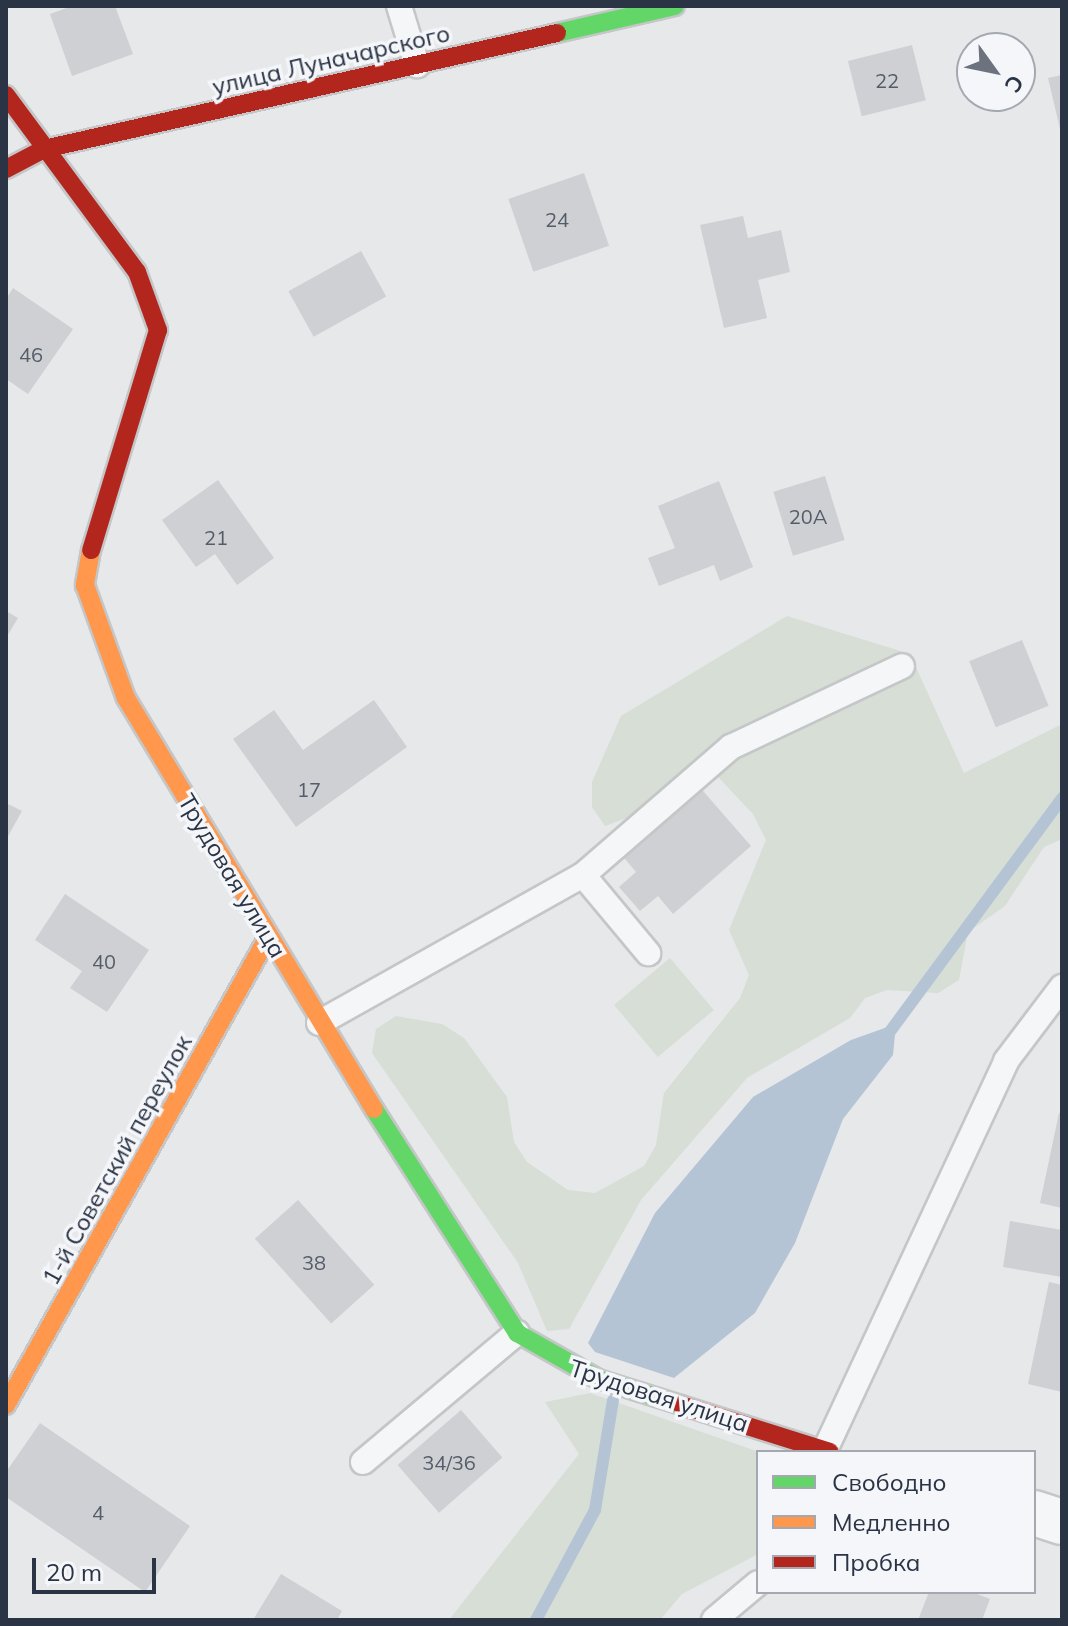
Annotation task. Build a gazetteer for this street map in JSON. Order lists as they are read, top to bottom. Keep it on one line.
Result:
{"streets":{"street":["улица Луначарского","Трудовая улица","1-й Советский переулок"]},"crossings":[["улица Луначарского","Трудовая улица"],["Трудовая улица","1-й Советский переулок"]],"house_numbers":["22","24","46","20А","21","17","40","38","34/36","4"],"legend":["Свободно","Медленно","Пробка"],"scale_bar":"20 m","north":"bottom right"}
